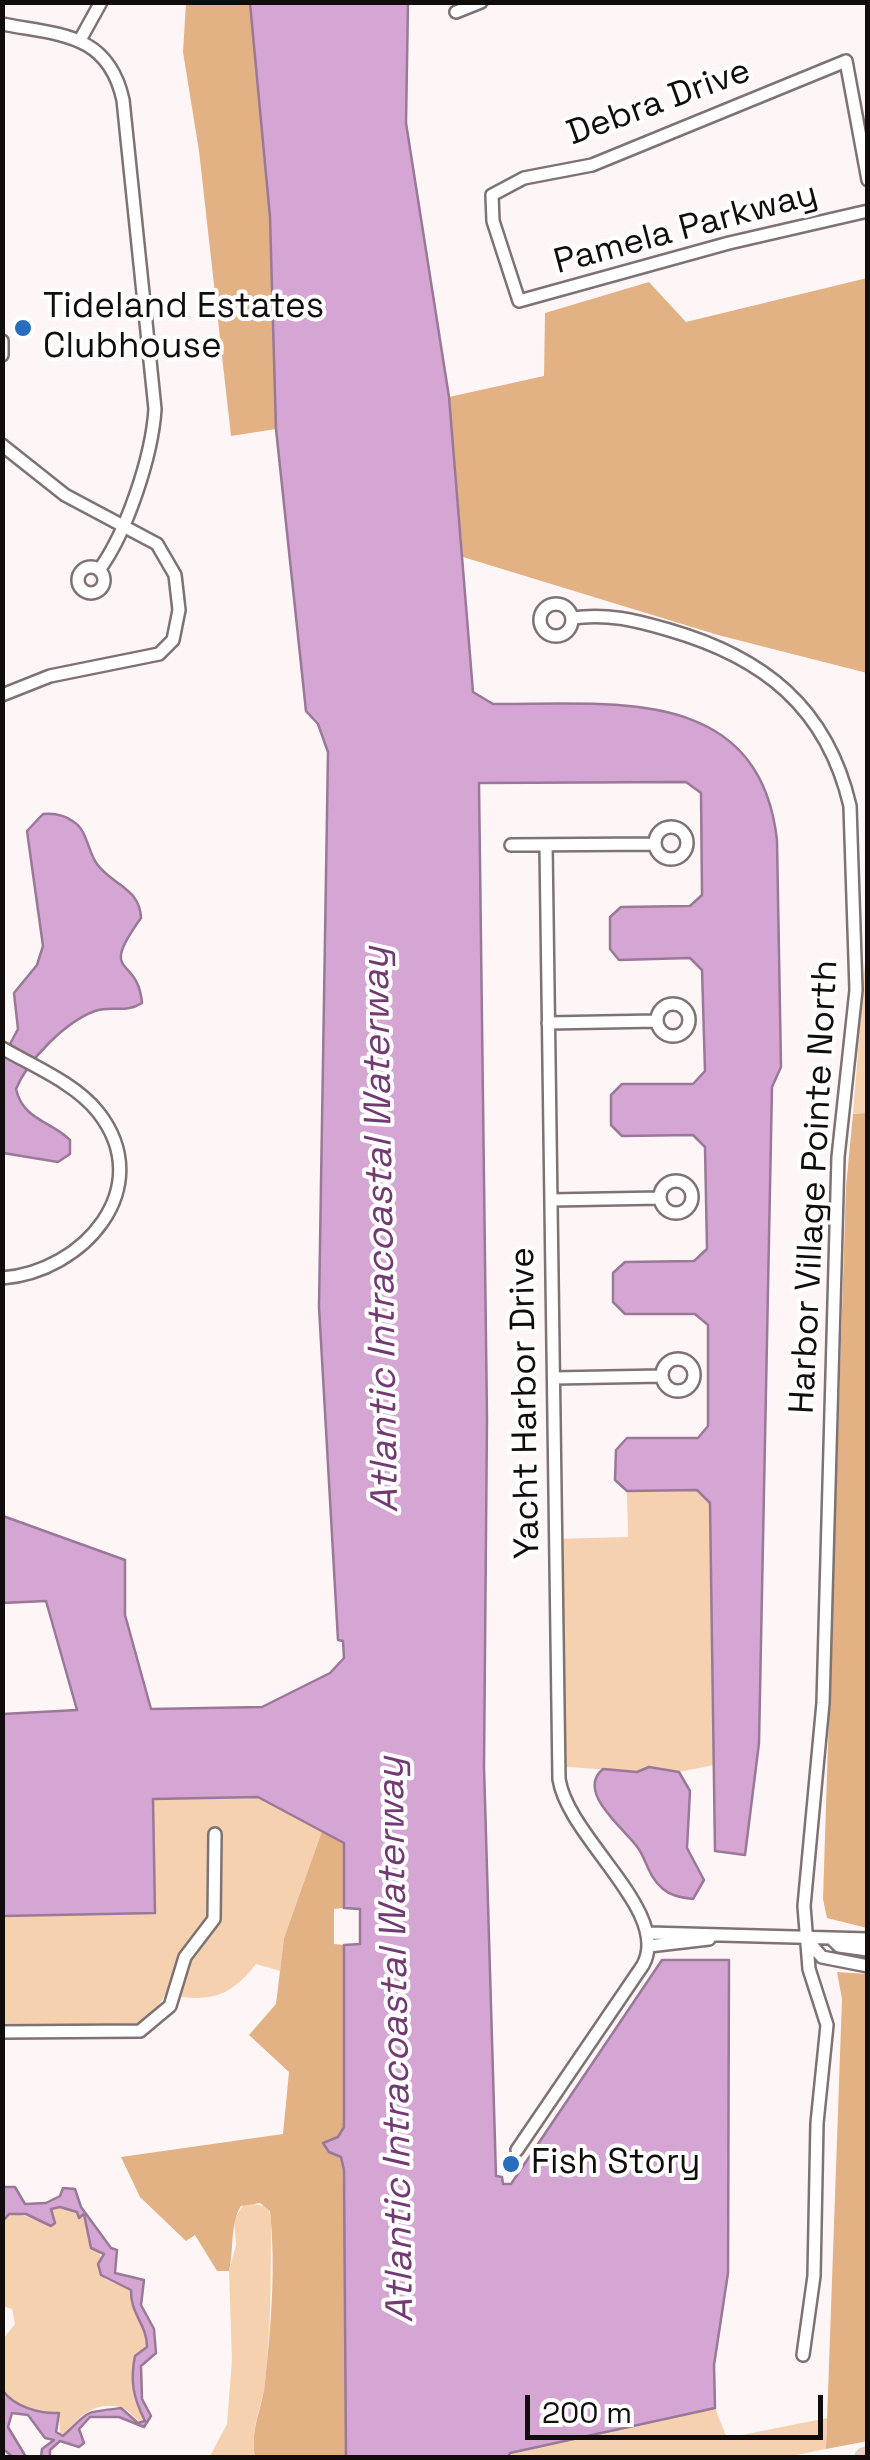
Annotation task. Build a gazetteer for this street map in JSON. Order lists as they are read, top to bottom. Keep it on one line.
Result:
{"streets":{"street":["Debra Drive","Pamela Parkway","Harbor Village Pointe North","Yacht Harbor Drive"]},"crossings":[["Debra Drive","Pamela Parkway"]],"water":["Atlantic Intracoastal Waterway"],"places":["Tideland Estates Clubhouse","Fish Story"],"scale_bar":"200 m"}
